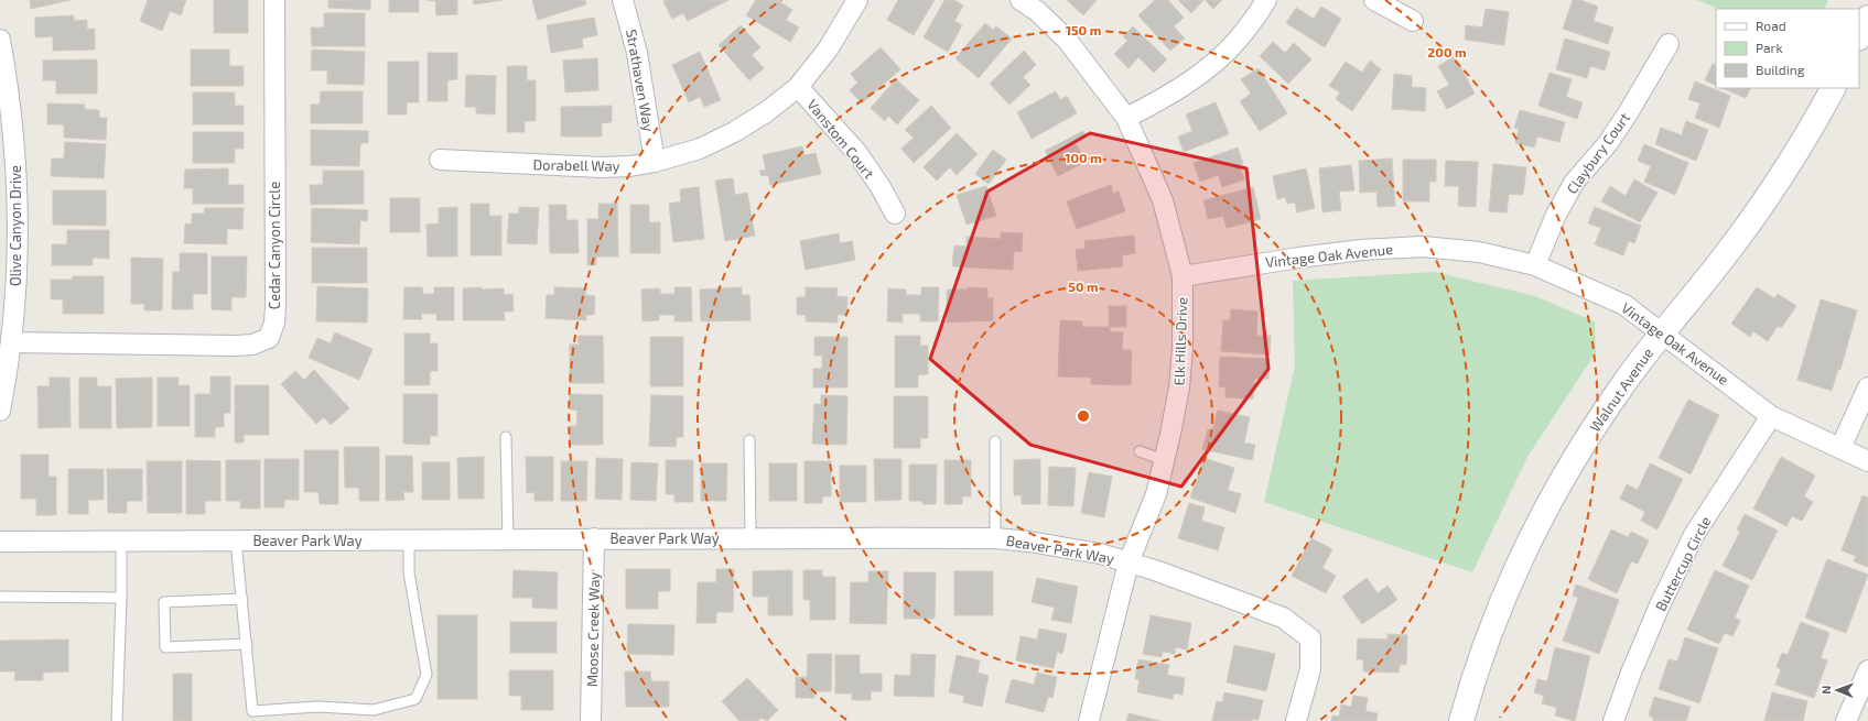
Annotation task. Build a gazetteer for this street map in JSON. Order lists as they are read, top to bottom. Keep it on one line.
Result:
{"streets":{"street":["Strathaven Way","Vanstom Court","Claybury Court","Dorabell Way","Olive Canyon Drive","Cedar Canyon Circle","Vintage Oak Avenue","Elk Hills Drive","Walnut Avenue","Beaver Park Way","Buttercup Circle","Moose Creek Way"]},"crossings":[["Strathaven Way","Dorabell Way"],["Vanstom Court","Dorabell Way"],["Claybury Court","Vintage Oak Avenue"],["Olive Canyon Drive","Cedar Canyon Circle"],["Vintage Oak Avenue","Elk Hills Drive"],["Vintage Oak Avenue","Walnut Avenue"],["Vintage Oak Avenue","Buttercup Circle"],["Elk Hills Drive","Beaver Park Way"],["Beaver Park Way","Moose Creek Way"]],"legend":["Road","Park","Building"],"north":"left","rings":["150 m","200 m","100 m","50 m"]}
